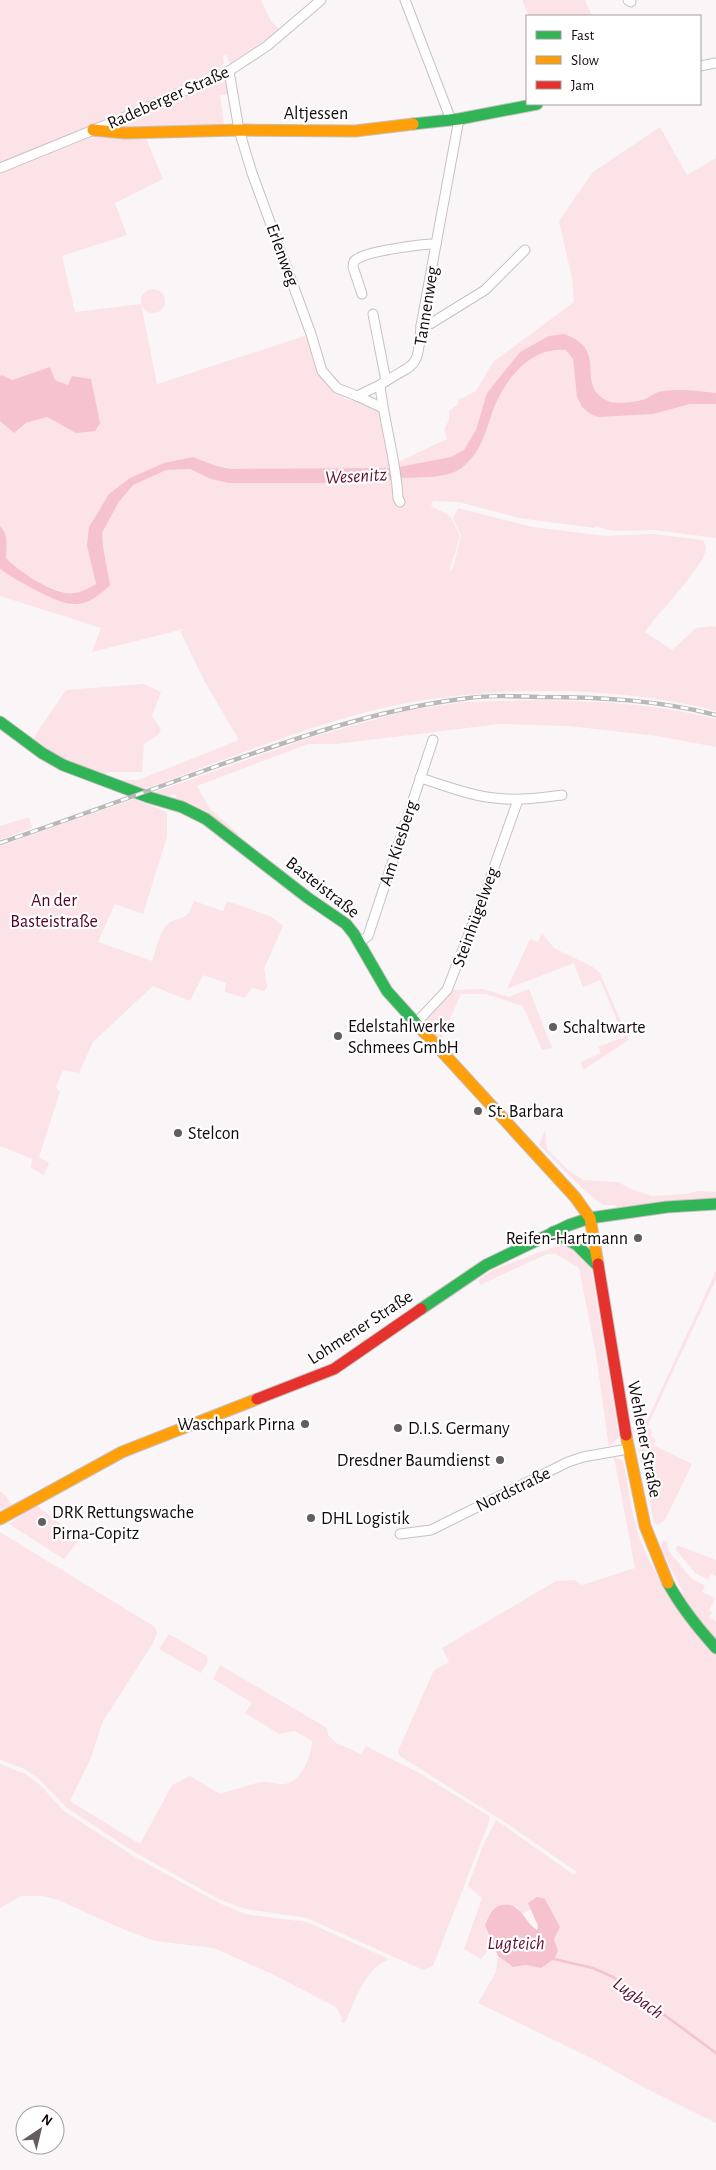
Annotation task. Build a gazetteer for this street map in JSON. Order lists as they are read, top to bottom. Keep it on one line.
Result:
{"streets":{"main road":["Altjessen","Basteistraße","Lohmener Straße","Wehlener Straße"],"street":["Radeberger Straße","Erlenweg","Tannenweg","Am Kiesberg","Steinhügelweg","Nordstraße"]},"crossings":[["Radeberger Straße","Altjessen"],["Radeberger Straße","Erlenweg"],["Altjessen","Erlenweg"],["Altjessen","Tannenweg"],["Am Kiesberg","Basteistraße"],["Basteistraße","Steinhügelweg"],["Basteistraße","Lohmener Straße"],["Basteistraße","Wehlener Straße"],["Lohmener Straße","Wehlener Straße"],["Wehlener Straße","Nordstraße"]],"water":["Wesenitz","Lugteich","Lugbach"],"parks":["An der Basteistraße"],"places":["Schaltwarte","Edelstahlwerke Schmees GmbH","St. Barbara","Stelcon","Reifen-Hartmann","Waschpark Pirna","D.I.S. Germany","Dresdner Baumdienst","DHL Logistik","DRK Rettungswache Pirna-Copitz"],"legend":["Fast","Slow","Jam"],"north":"top right"}
